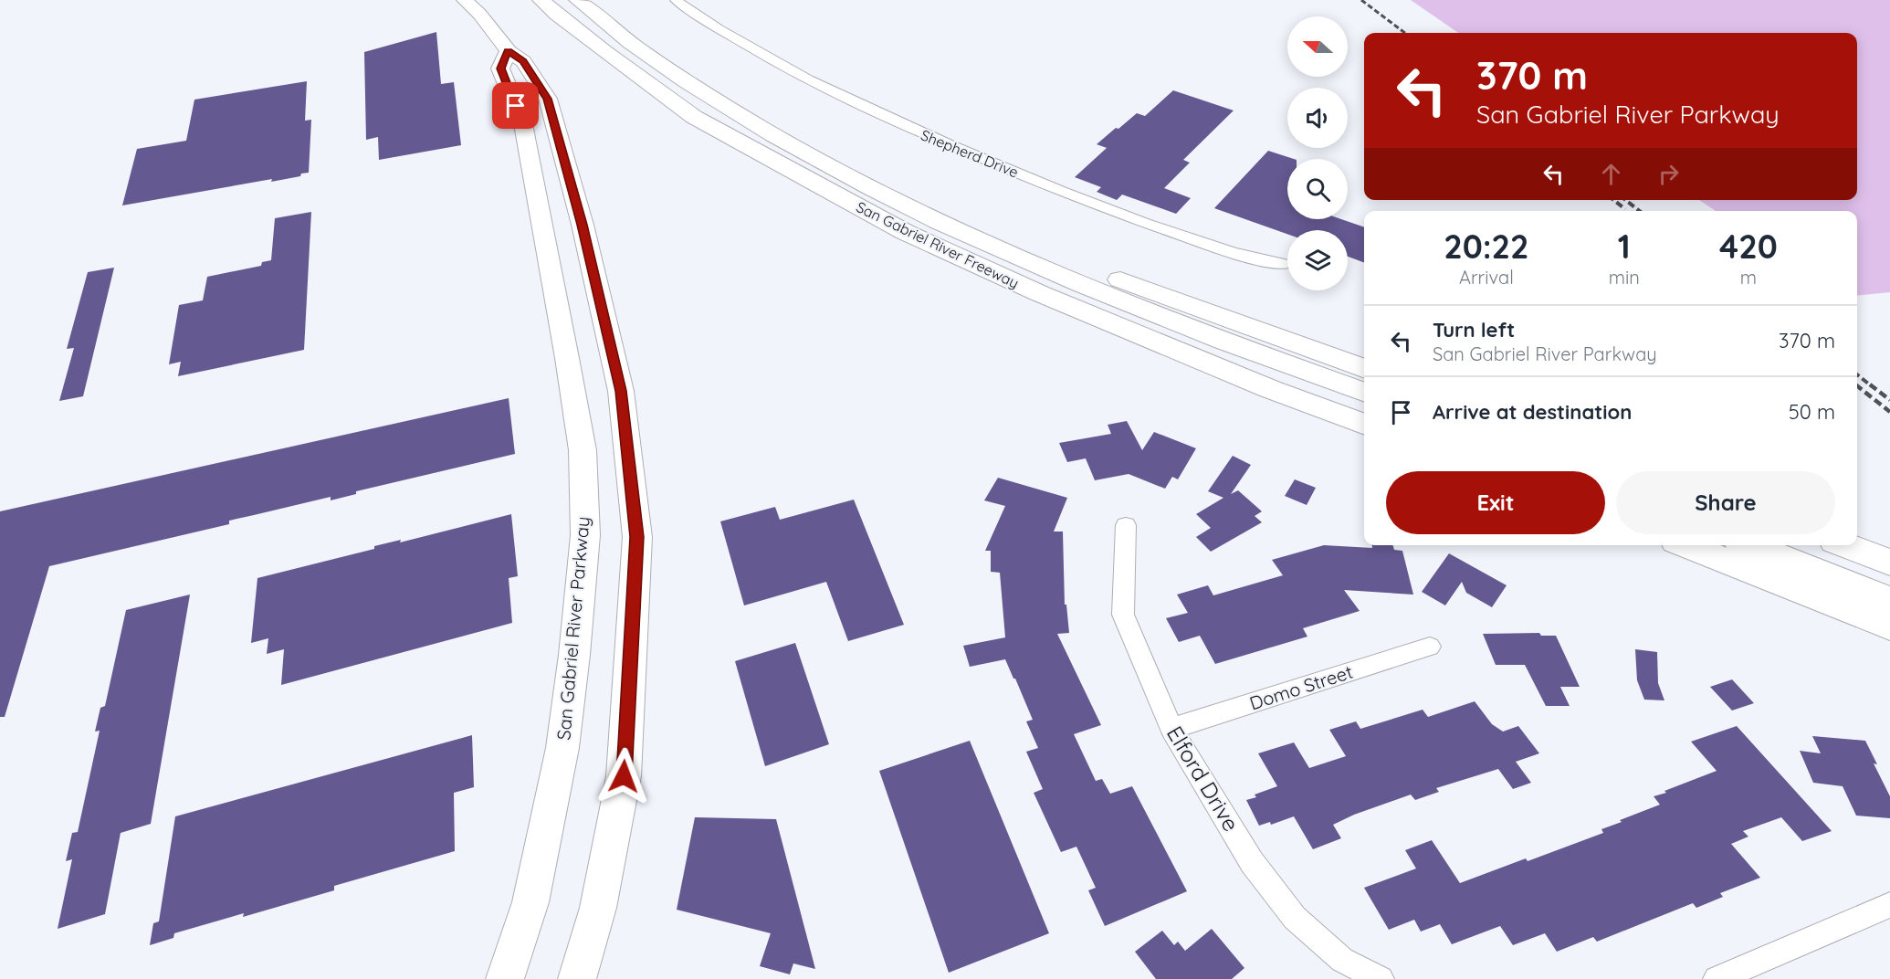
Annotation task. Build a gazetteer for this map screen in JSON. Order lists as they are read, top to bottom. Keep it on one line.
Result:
{"streets":{"highway":["San Gabriel River Freeway"],"main road":["San Gabriel River Parkway"],"street":["Shepherd Drive","Domo Street","Elford Drive"]},"crossings":[["Domo Street","Elford Drive"]],"north":"left","page":{"turn":["370 m","San Gabriel River Parkway"],"eta":["20:22","Arrival","1","min","420","m"],"list":[{"name":"Turn left","note":"San Gabriel River Parkway","value":"370 m"},{"name":"Arrive at destination","value":"50 m"}],"buttons":["Exit","Share"]}}
